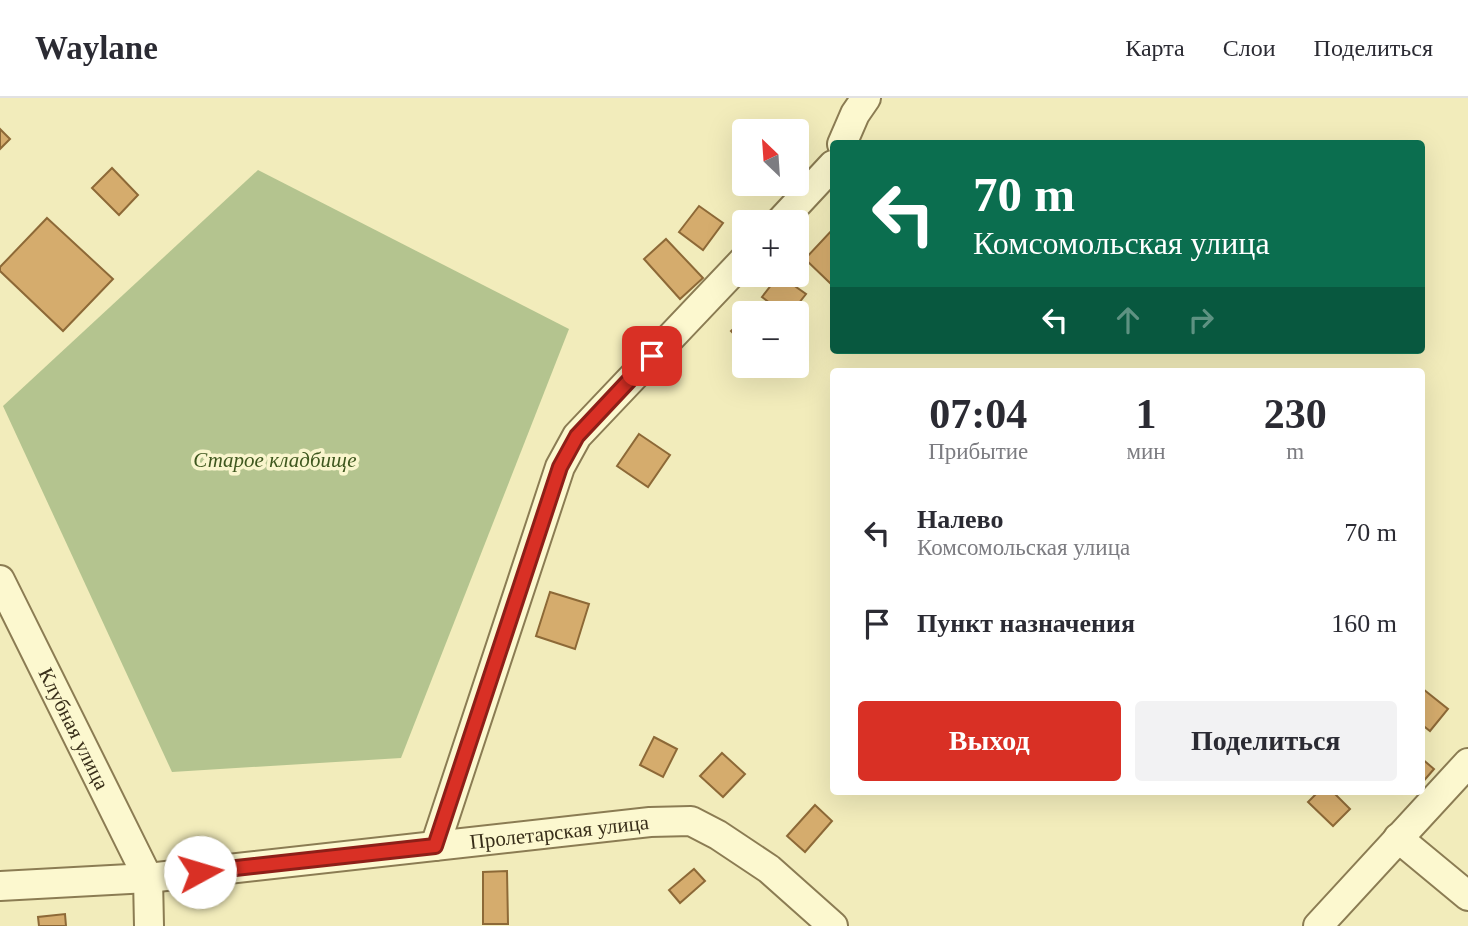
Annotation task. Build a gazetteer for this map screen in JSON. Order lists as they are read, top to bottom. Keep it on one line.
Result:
{"streets":{"street":["Клубная улица","Пролетарская улица"]},"crossings":[["Клубная улица","Пролетарская улица"]],"parks":["Старое кладбище"],"north":"top left","page":{"header":"Waylane","nav":["Карта","Слои","Поделиться"],"map_buttons":["+","−"],"turn":["70 m","Комсомольская улица"],"eta":["07:04","Прибытие","1","мин","230","m"],"list":[{"name":"Налево","note":"Комсомольская улица","value":"70 m"},{"name":"Пункт назначения","value":"160 m"}],"buttons":["Выход","Поделиться"]}}
